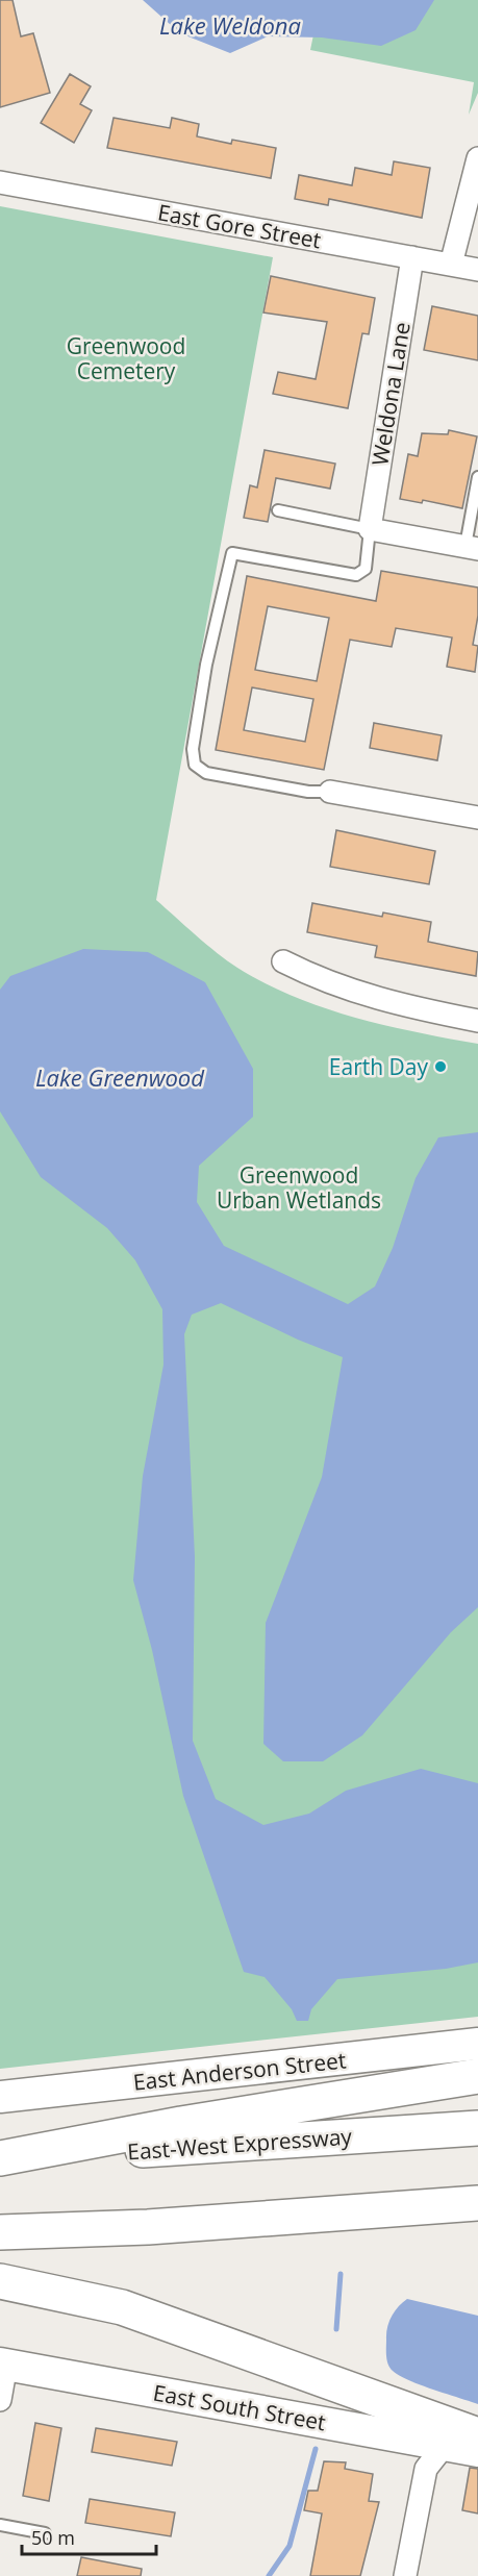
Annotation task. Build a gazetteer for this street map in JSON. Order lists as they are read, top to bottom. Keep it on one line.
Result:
{"streets":{"highway":["East-West Expressway"],"main road":["East Anderson Street","East South Street"],"street":["East Gore Street","Weldona Lane"]},"crossings":[["East Gore Street","Weldona Lane"]],"water":["Lake Weldona","Lake Greenwood"],"parks":["Greenwood Cemetery","Greenwood Urban Wetlands"],"places":["Earth Day"],"scale_bar":"50 m"}
